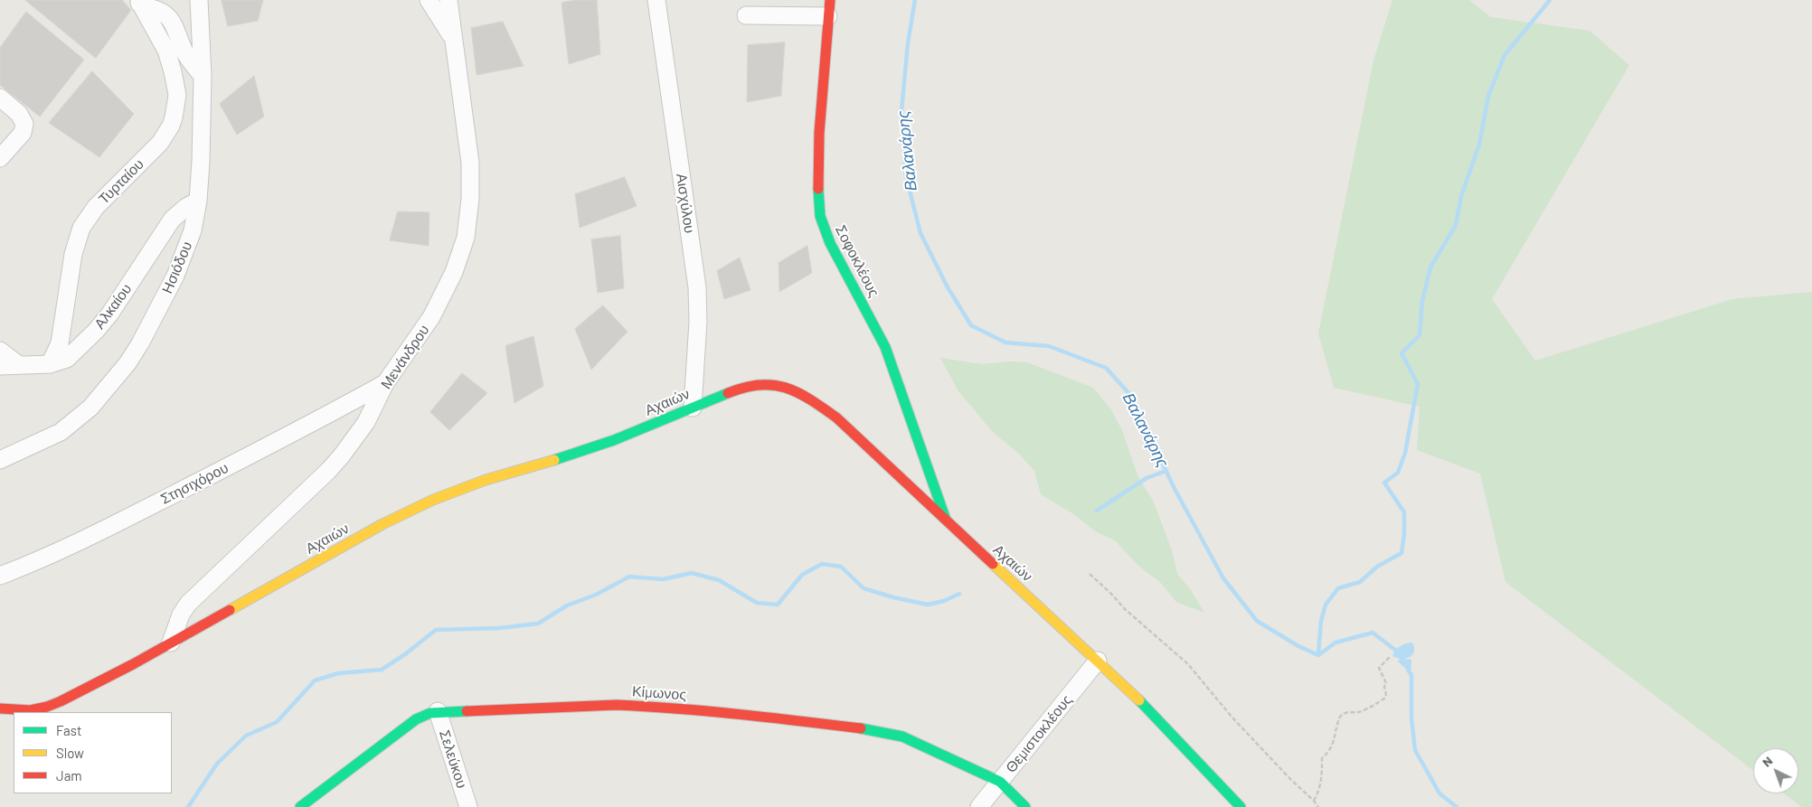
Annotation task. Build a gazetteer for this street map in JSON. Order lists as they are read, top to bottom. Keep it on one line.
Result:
{"streets":{"main road":["Σοφοκλέους","Αχαιών","Κίμωνος"],"street":["Τυρταίου","Αισχύλου","Ησιόδου","Αλκαίου","Μενάνδρου","Στησιχόρου","Θεμιστοκλέους","Σελεύκου"]},"crossings":[["Τυρταίου","Αλκαίου"],["Αισχύλου","Αχαιών"],["Σοφοκλέους","Αχαιών"],["Ησιόδου","Αλκαίου"],["Μενάνδρου","Αχαιών"],["Μενάνδρου","Στησιχόρου"],["Αχαιών","Θεμιστοκλέους"],["Κίμωνος","Θεμιστοκλέους"],["Κίμωνος","Σελεύκου"]],"water":["Βαλανάρης"],"legend":["Fast","Slow","Jam"],"north":"top left"}
